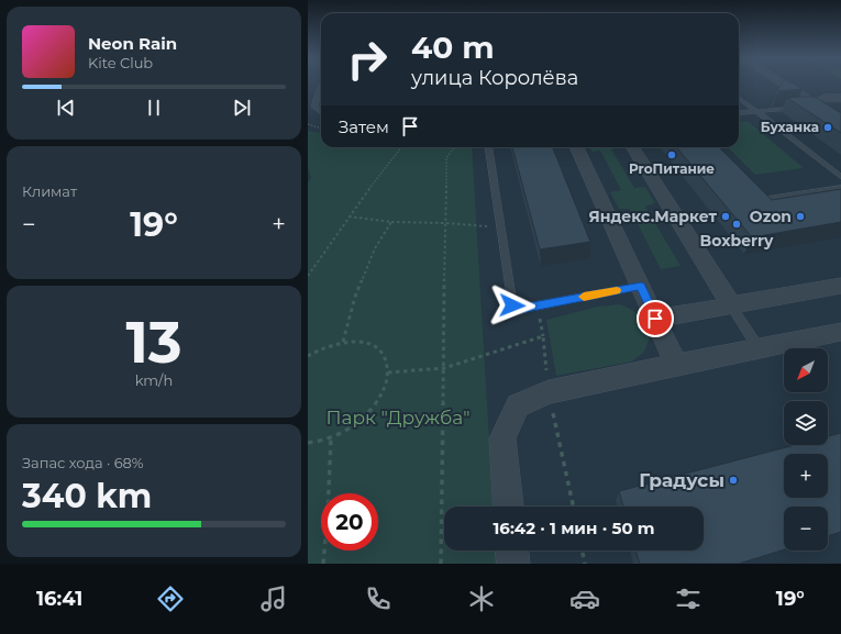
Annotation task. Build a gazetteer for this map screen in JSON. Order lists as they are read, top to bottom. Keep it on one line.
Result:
{"parks":["Парк \"Дружба\""],"places":["Буханка","ProПитание","Яндекс.Маркет","Ozon","Boxberry","Градусы"],"north":"bottom left","page":{"turn":["40 m","улица Королёва"],"song":["Neon Rain","Kite Club"],"then":"Затем","tile":["Климат",["13","km/h"],["Запас хода · 68%","340 km"]],"heat":["−","19°","+"],"map_buttons":["+","−"],"limit":"20","trip":"16:42 · 1 мин · 50 m","tabs":["16:41","19°"]}}
